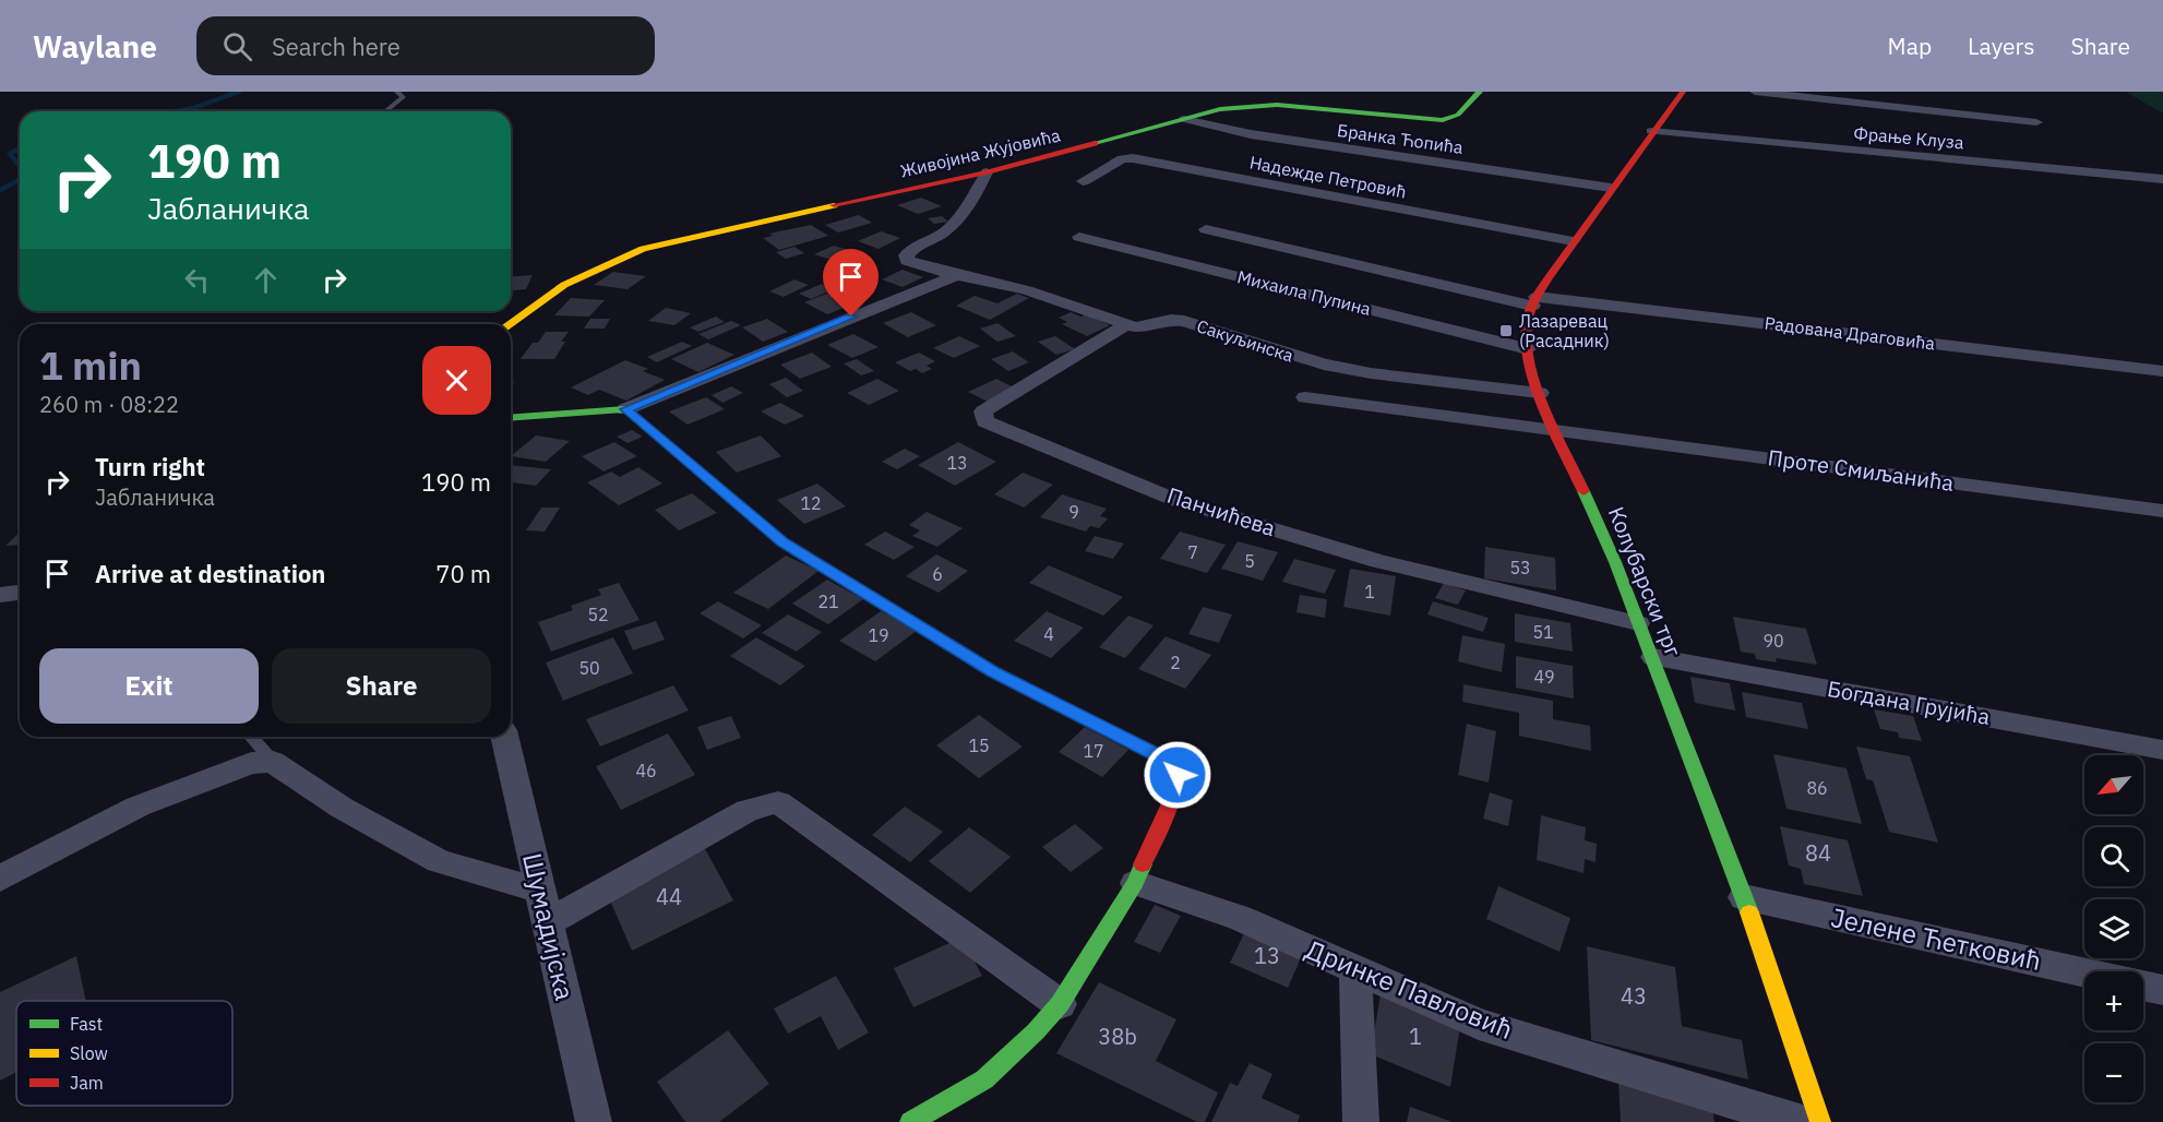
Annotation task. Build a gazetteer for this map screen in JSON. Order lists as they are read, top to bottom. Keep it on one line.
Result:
{"streets":{"street":["Фрање Клуза","Бранка Ћопића","Живојина Жујовића","Надежде Петровић","Михаила Пупина","Радована Драговића","Сакуљинска","Проте Смиљанића","Панчићева","Колубарски трг","Богдана Грујића","Шумадијска","Јелене Ћетковић","Дринке Павловић"]},"crossings":[["Фрање Клуза","Колубарски трг"],["Бранка Ћопића","Живојина Жујовића"],["Бранка Ћопића","Колубарски трг"],["Живојина Жујовића","Сакуљинска"],["Надежде Петровић","Колубарски трг"],["Михаила Пупина","Колубарски трг"],["Радована Драговића","Колубарски трг"],["Сакуљинска","Панчићева"],["Сакуљинска","Колубарски трг"],["Проте Смиљанића","Колубарски трг"],["Панчићева","Колубарски трг"],["Колубарски трг","Богдана Грујића"],["Колубарски трг","Јелене Ћетковић"]],"places":{"transit":["Лазаревац (Расадник)"]},"house_numbers":["13","12","9","7","5","53","6","1","21","52","51","4","19","90","2","50","49","15","17","46","86","84","44","13","43","38b","1"],"legend":["Fast","Slow","Jam"],"north":"bottom left","page":{"header":"Waylane","search":"Search here","nav":["Map","Layers","Share"],"turn":["190 m","Јабланичка"],"heading":["1 min","260 m · 08:22"],"list":[{"name":"Turn right","note":"Јабланичка","value":"190 m"},{"name":"Arrive at destination","value":"70 m"}],"buttons":["Exit","Share"],"map_buttons":["+","−"]}}
